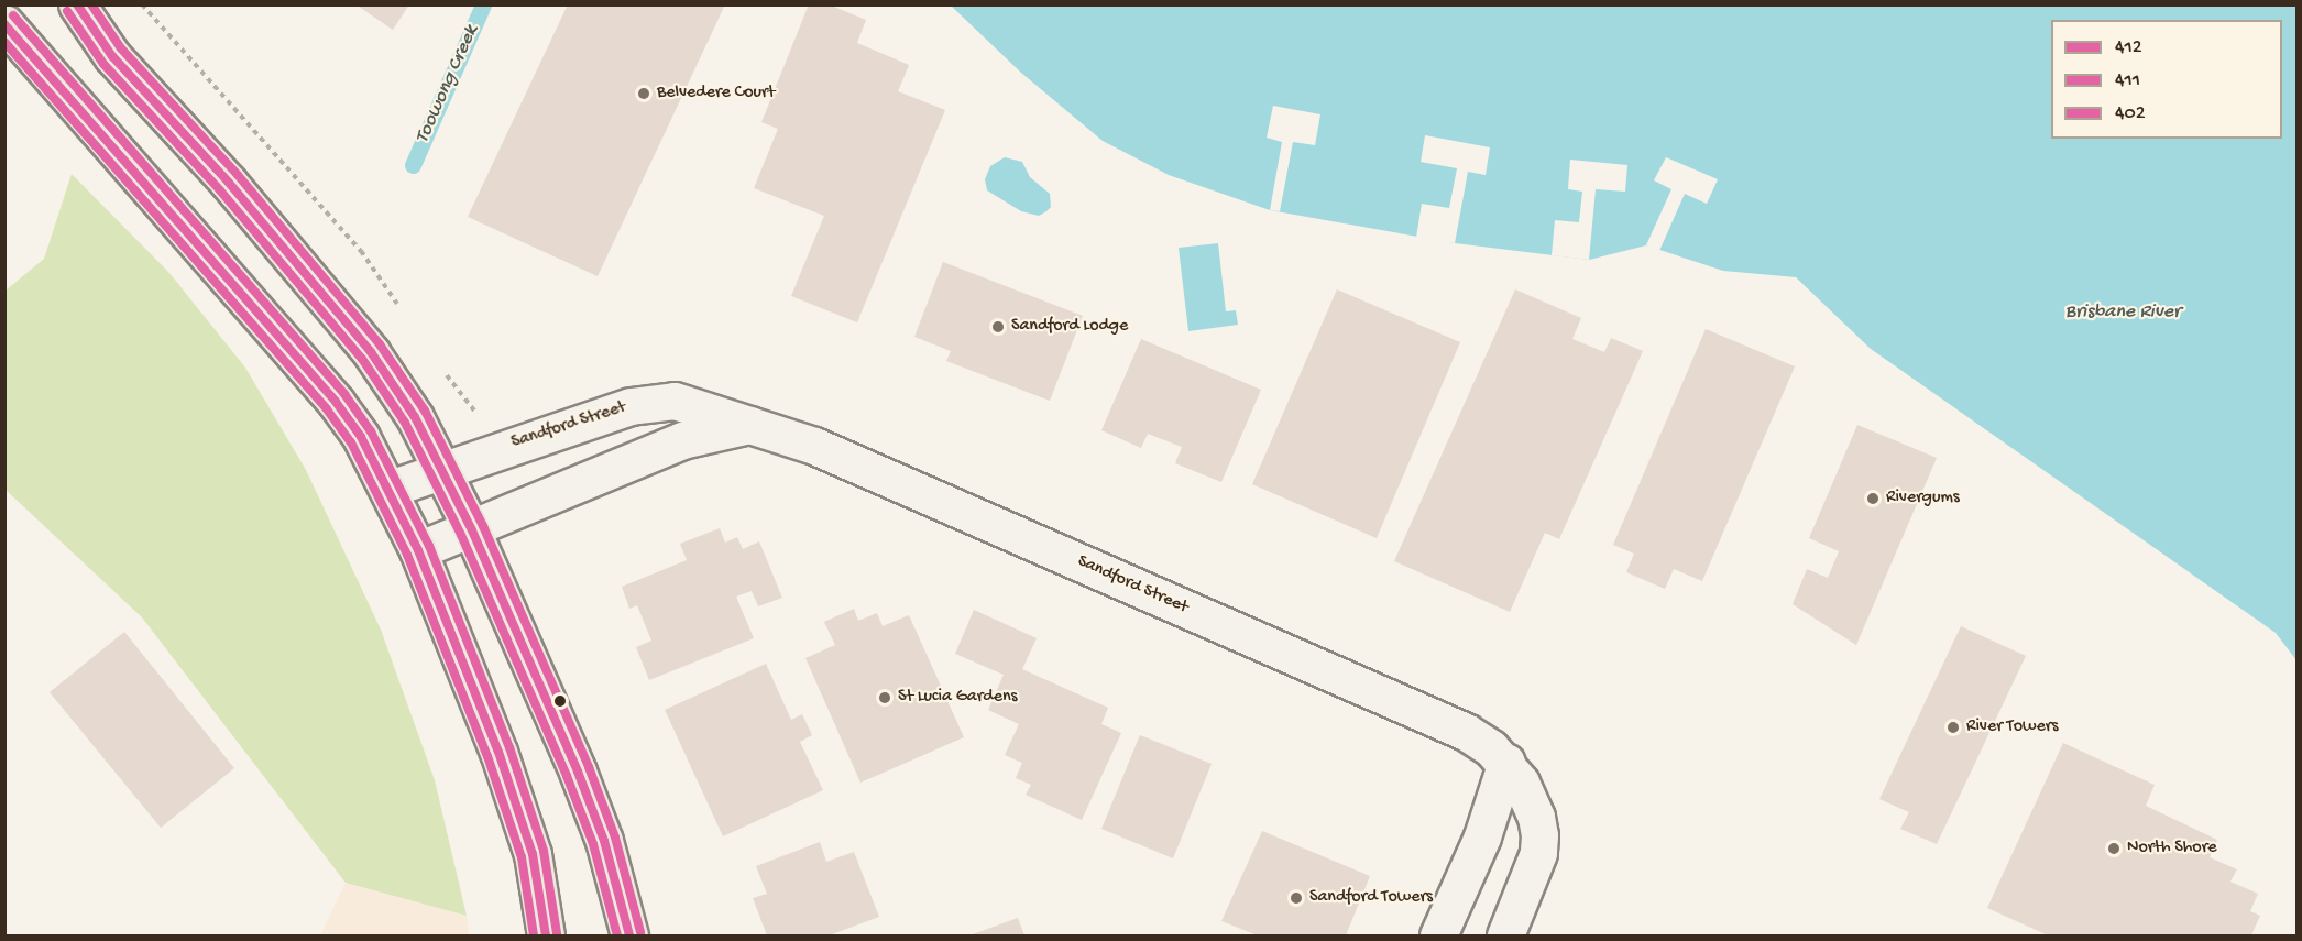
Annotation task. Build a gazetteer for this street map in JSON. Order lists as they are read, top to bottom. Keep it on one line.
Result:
{"streets":{"street":["Sandford Street"]},"water":["Toowong Creek","Brisbane River"],"places":["Belvedere Court","Sandford Lodge","Rivergums","St Lucia Gardens","River Towers","North Shore","Sandford Towers"],"lines":["transit line 412","transit line 402","transit line 411"],"legend":["412","411","402"]}
